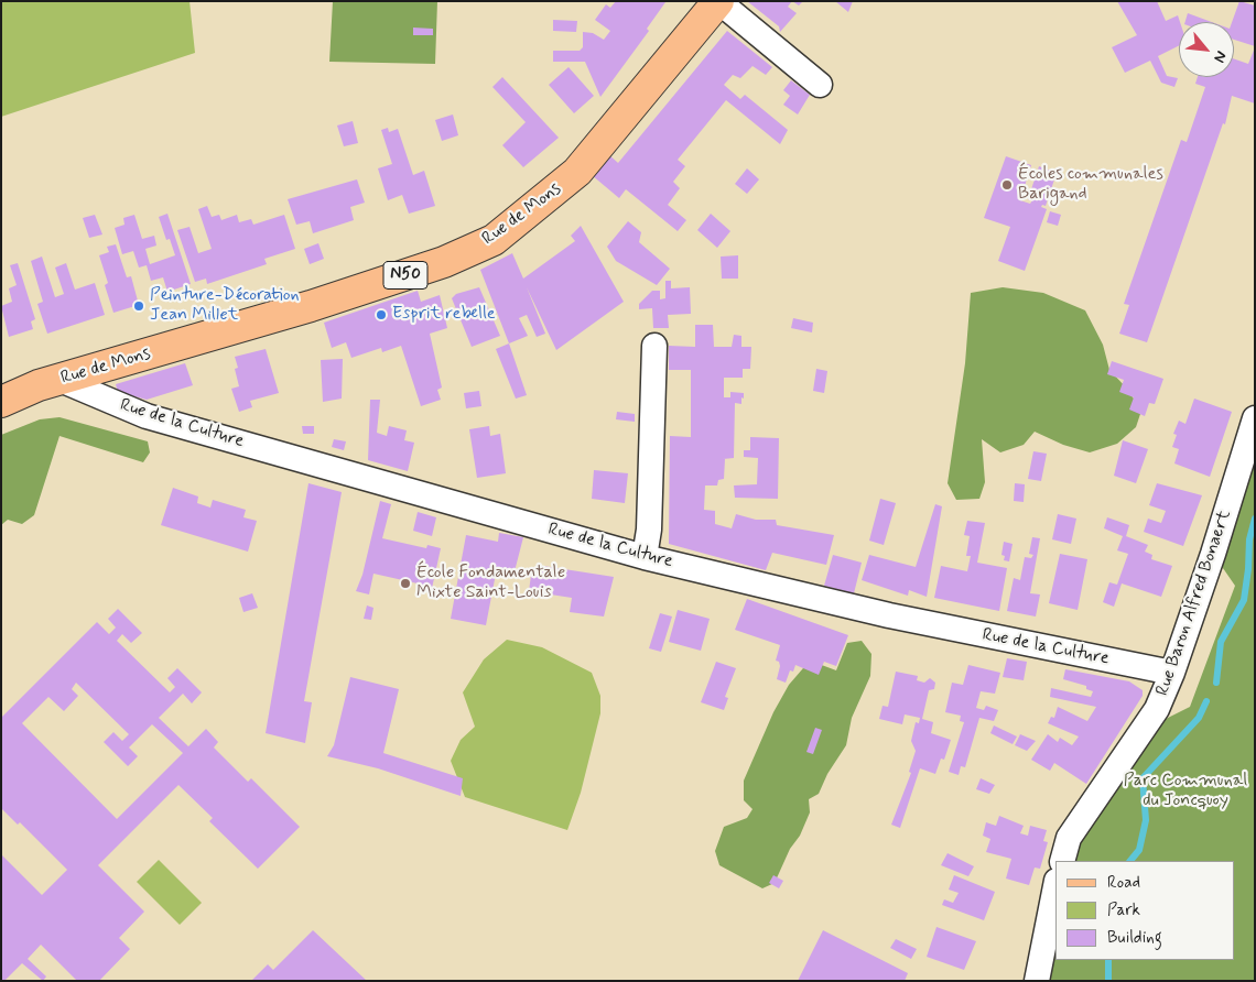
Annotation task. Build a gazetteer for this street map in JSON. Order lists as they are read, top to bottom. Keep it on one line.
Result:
{"streets":{"main road":["Rue de Mons","N50"],"street":["Rue de la Culture","Rue Baron Alfred Bonaert"]},"crossings":[["Rue de Mons","Rue de la Culture"],["Rue de la Culture","Rue Baron Alfred Bonaert"]],"parks":["Parc Communal du Joncquoy"],"places":["Écoles communales Barigand","Peinture-Décoration Jean Millet","Esprit rebelle","École Fondamentale Mixte Saint-Louis"],"legend":["Road","Park","Building"],"north":"bottom right"}
